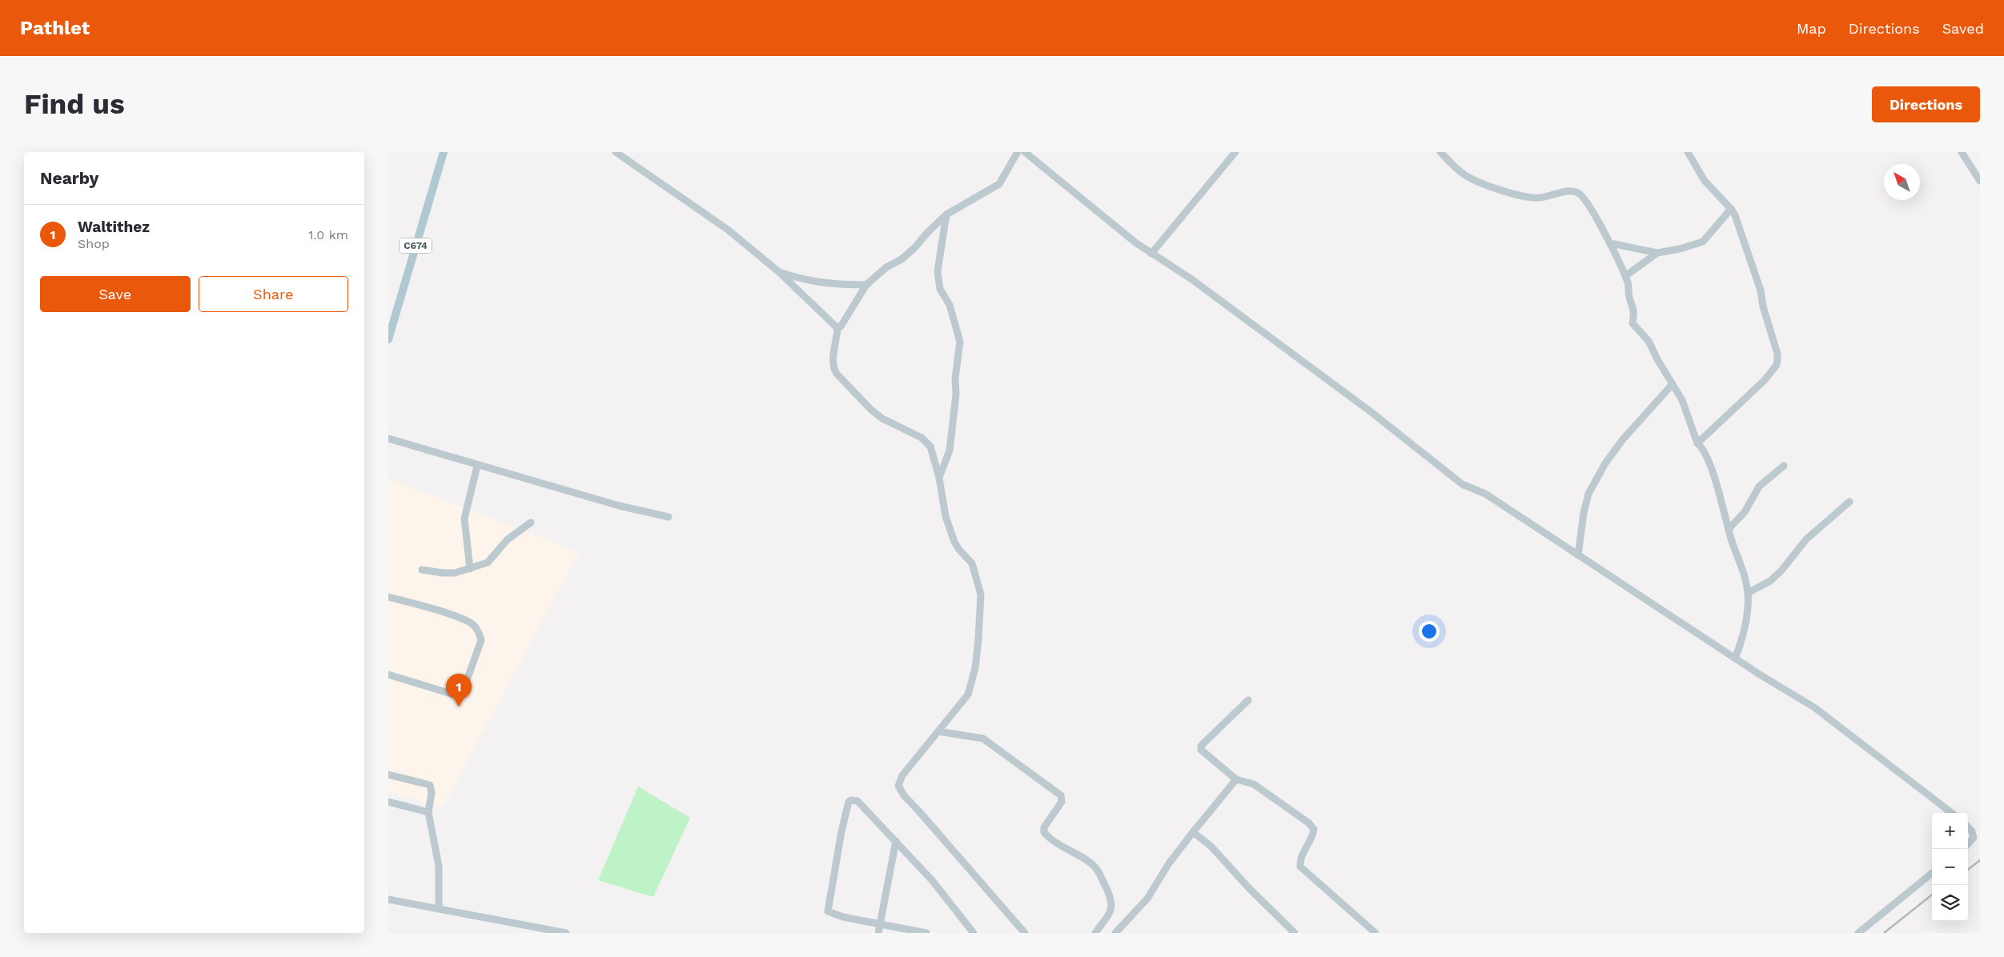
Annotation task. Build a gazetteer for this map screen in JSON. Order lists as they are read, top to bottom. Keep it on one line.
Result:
{"streets":{"main road":["C674"]},"north":"top left","page":{"header":"Pathlet","nav":["Map","Directions","Saved"],"buttons":["Directions",["Save","Share"]],"title":"Find us","heading":"Nearby","list":[{"mark":"1","name":"Waltithez","note":"Shop","value":"1.0 km"}],"pins":"1","map_buttons":["+","−"]}}
